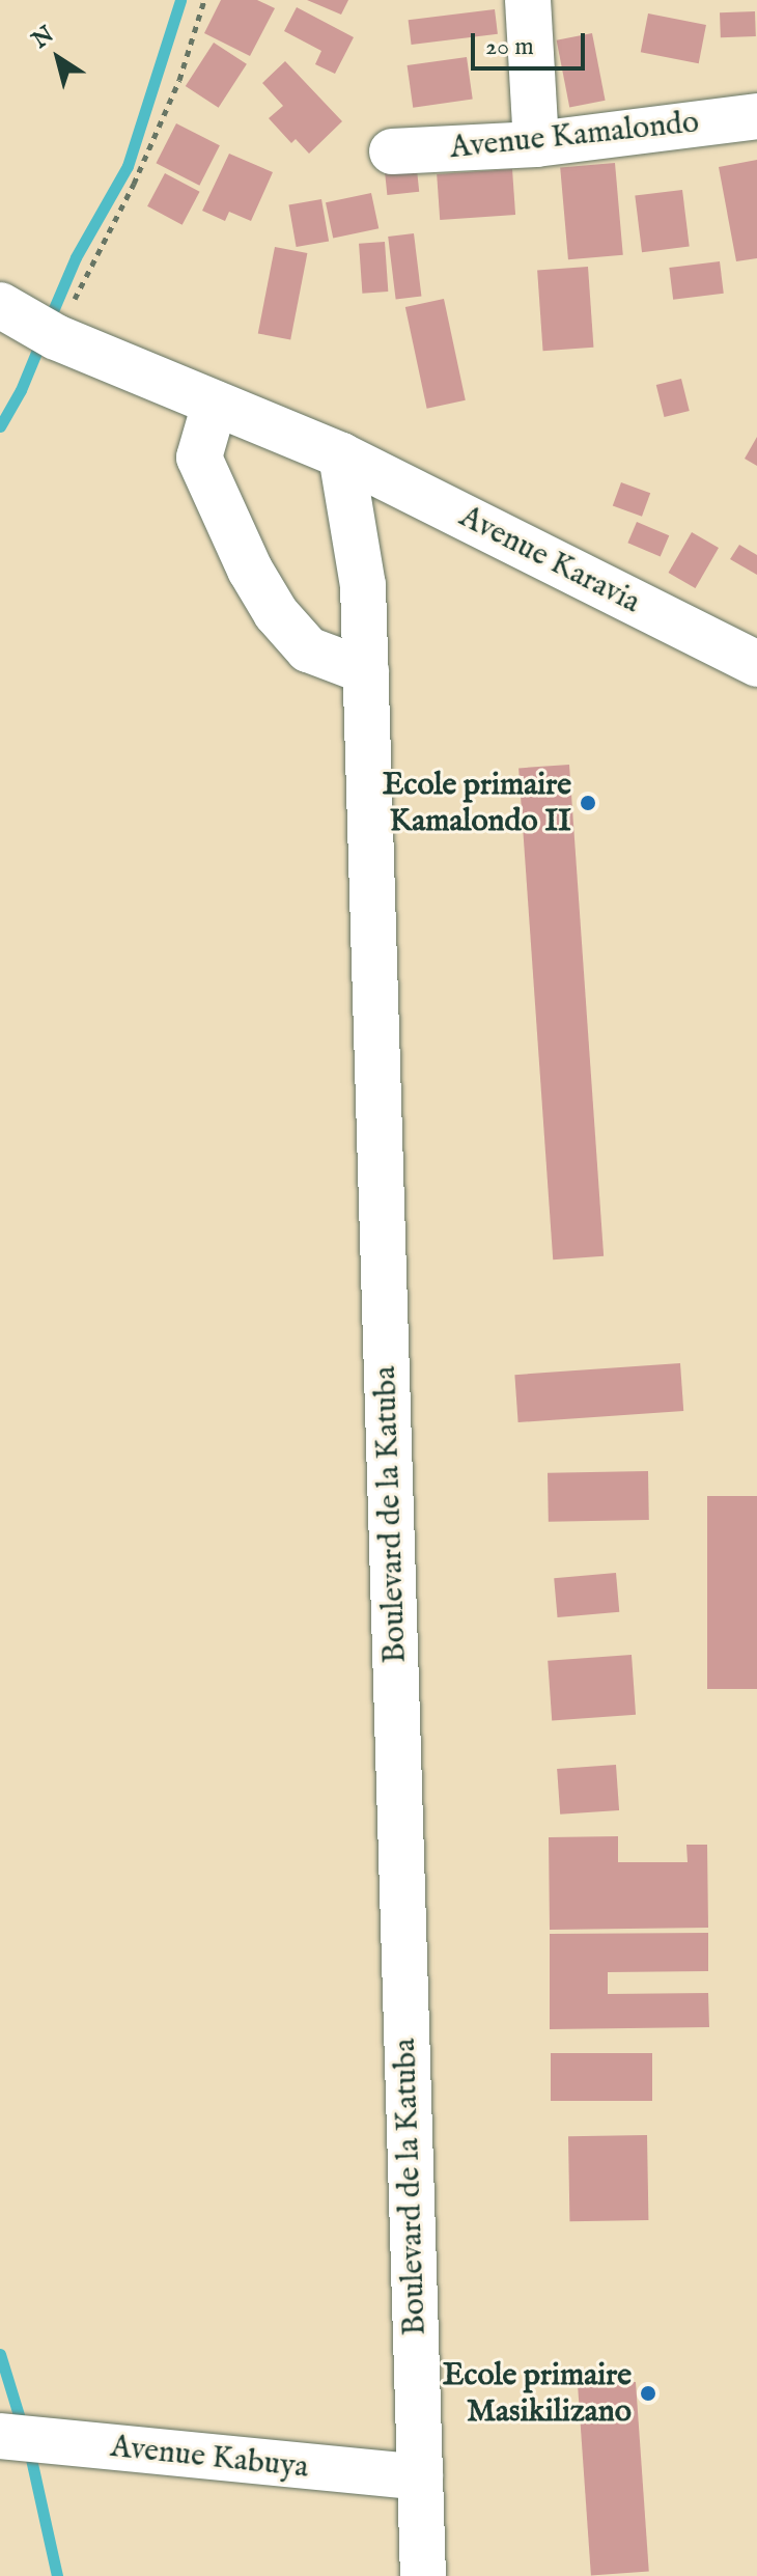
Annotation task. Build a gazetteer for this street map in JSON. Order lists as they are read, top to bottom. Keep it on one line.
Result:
{"streets":{"street":["Avenue Kamalondo","Avenue Karavia","Boulevard de la Katuba","Avenue Kabuya"]},"crossings":[["Avenue Karavia","Boulevard de la Katuba"],["Boulevard de la Katuba","Avenue Kabuya"]],"places":["Ecole primaire Kamalondo II","Ecole primaire Masikilizano"],"scale_bar":"20 m","north":"top left"}
